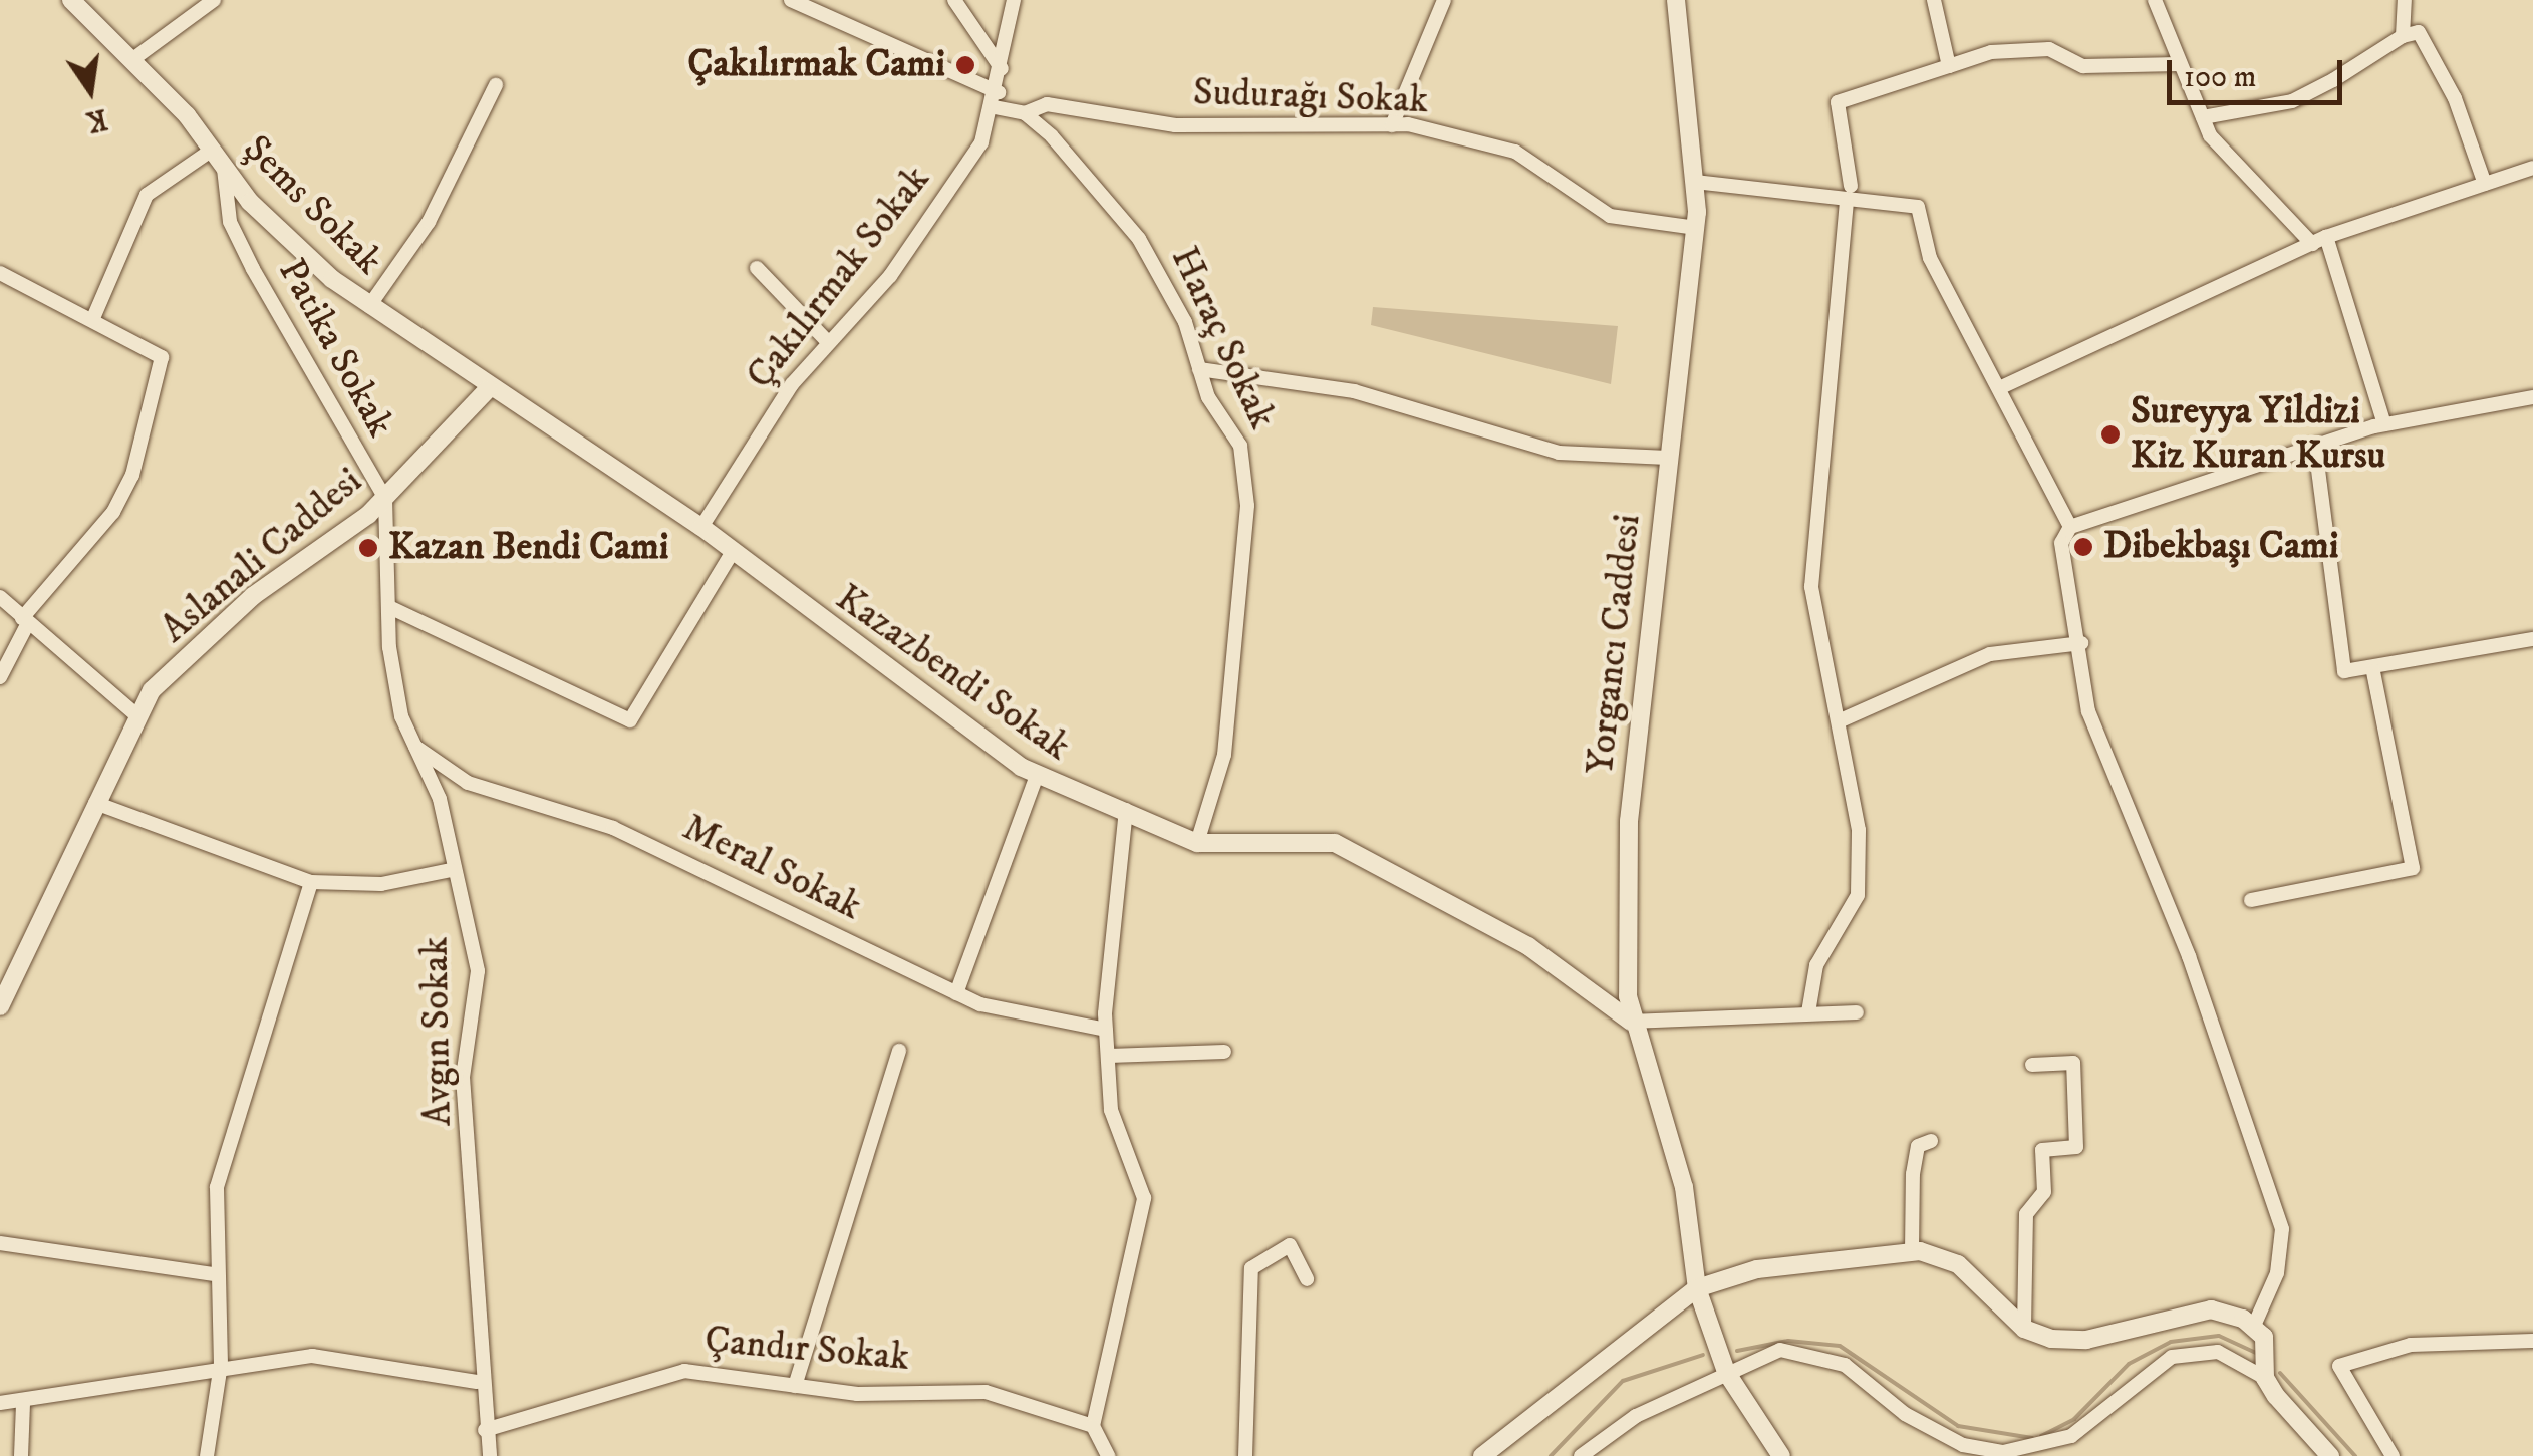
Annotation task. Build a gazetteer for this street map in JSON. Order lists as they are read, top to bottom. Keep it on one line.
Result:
{"streets":{"street":["Sudurağı Sokak","Şems Sokak","Çakılırmak Sokak","Haraç Sokak","Patika Sokak","Aslanali Caddesi","Yorgancı Caddesi","Kazazbendi Sokak","Meral Sokak","Avgın Sokak","Çandır Sokak"]},"crossings":[["Sudurağı Sokak","Haraç Sokak"],["Sudurağı Sokak","Yorgancı Caddesi"],["Şems Sokak","Patika Sokak"],["Şems Sokak","Aslanali Caddesi"],["Şems Sokak","Kazazbendi Sokak"],["Çakılırmak Sokak","Kazazbendi Sokak"],["Haraç Sokak","Kazazbendi Sokak"],["Patika Sokak","Aslanali Caddesi"],["Patika Sokak","Avgın Sokak"],["Aslanali Caddesi","Kazazbendi Sokak"],["Aslanali Caddesi","Avgın Sokak"],["Yorgancı Caddesi","Kazazbendi Sokak"],["Meral Sokak","Avgın Sokak"],["Avgın Sokak","Çandır Sokak"]],"places":["Çakılırmak Cami","Sureyya Yildizi Kiz Kuran Kursu","Dibekbaşı Cami","Kazan Bendi Cami"],"scale_bar":"100 m","north":"bottom"}
